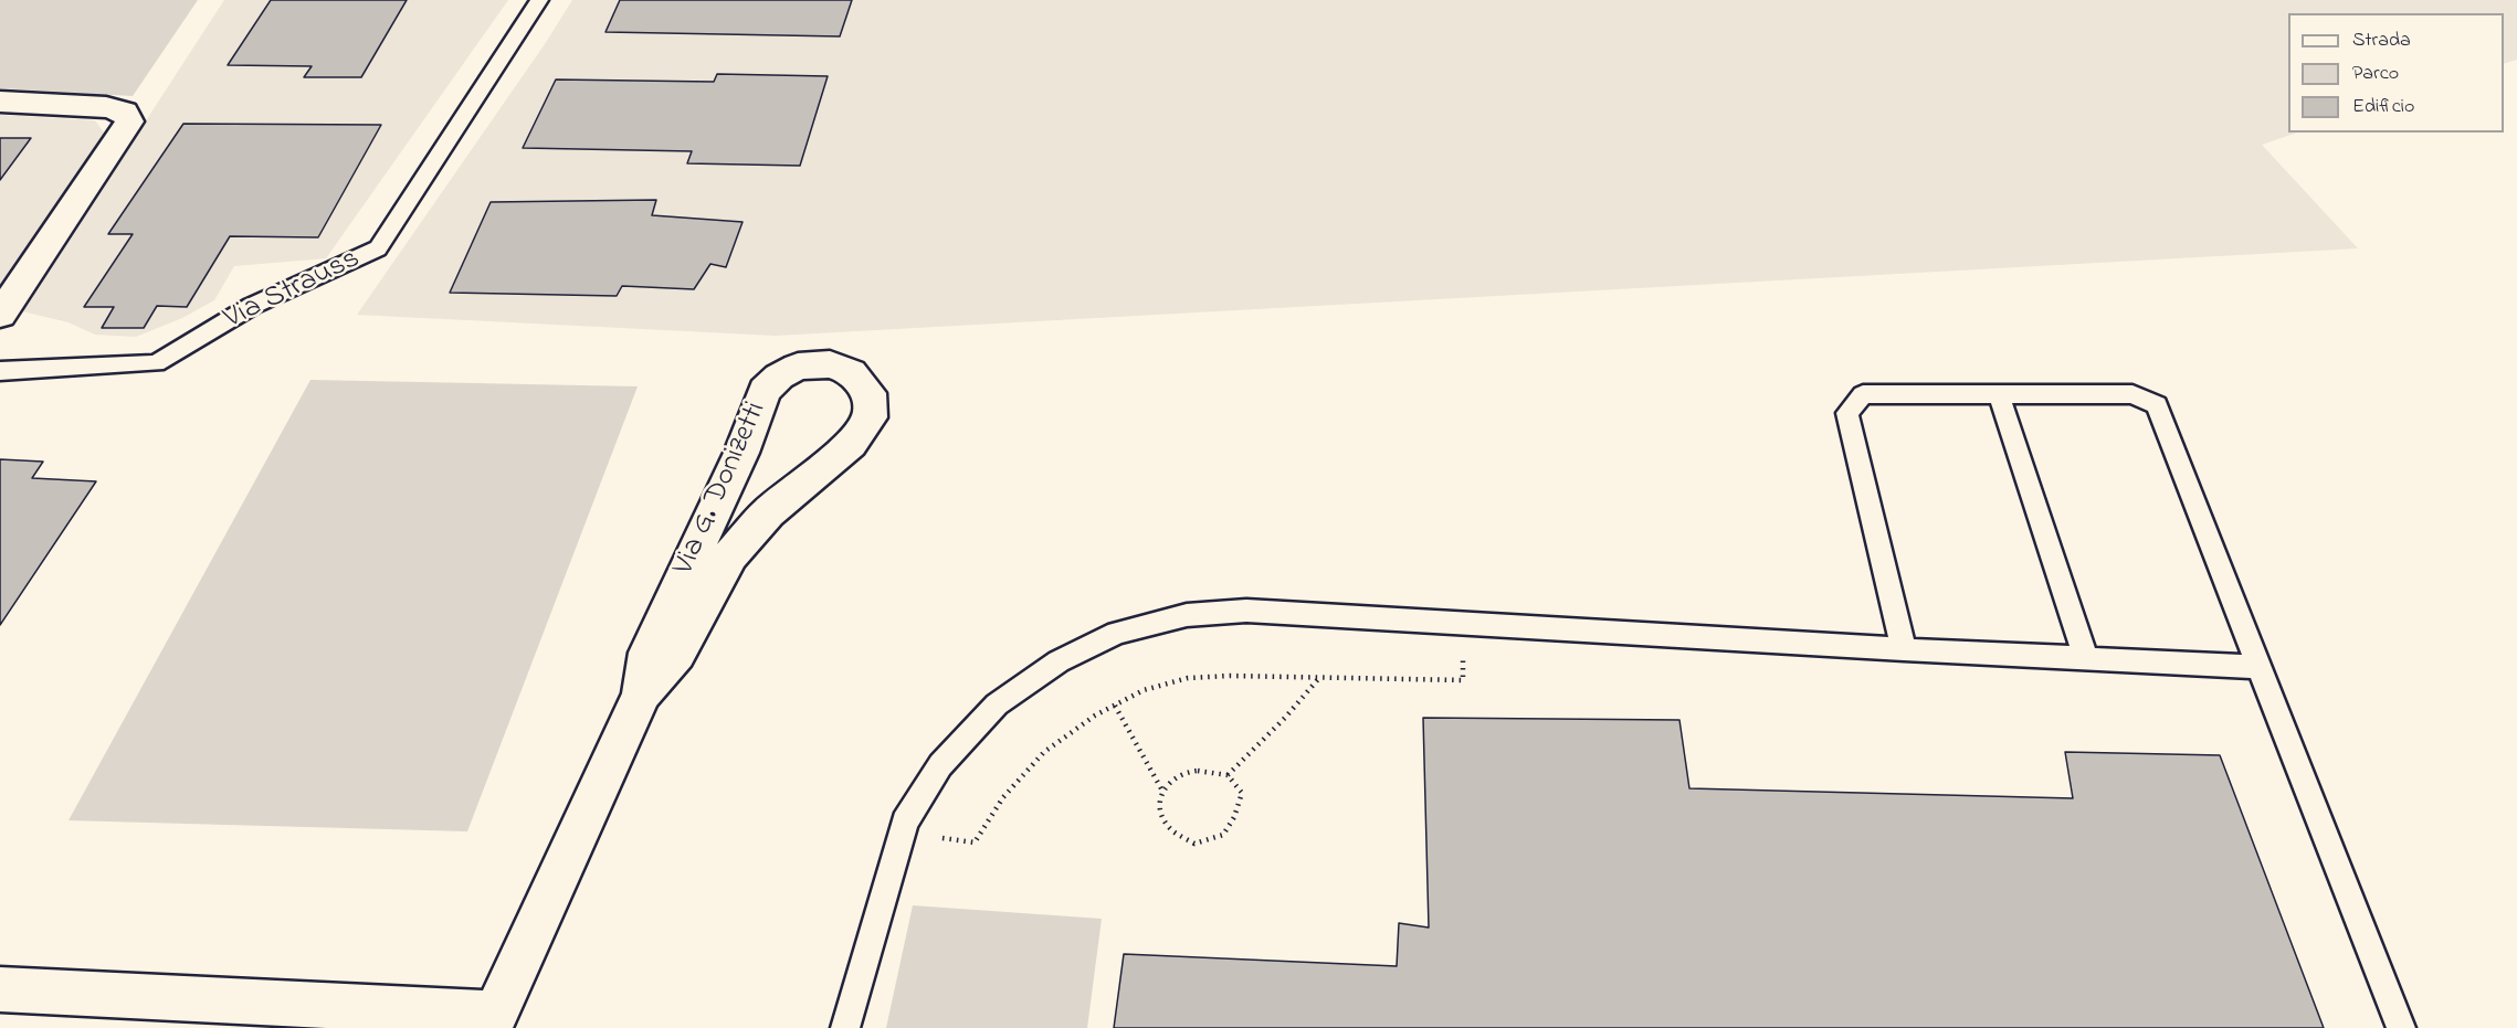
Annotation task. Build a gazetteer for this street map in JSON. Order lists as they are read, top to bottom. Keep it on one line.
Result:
{"streets":{"street":["Via G. Donizetti"],"lane":["Via Strauss"]},"legend":["Strada","Parco","Edificio"]}
